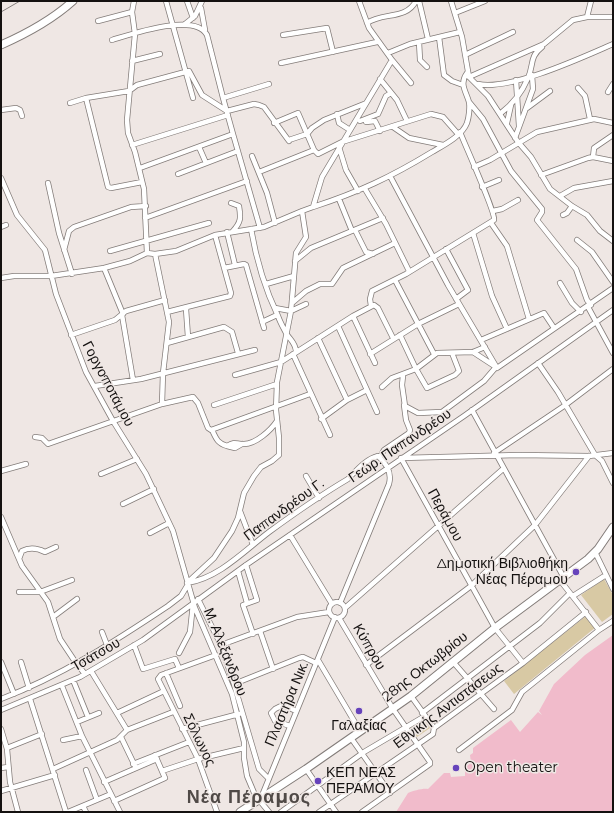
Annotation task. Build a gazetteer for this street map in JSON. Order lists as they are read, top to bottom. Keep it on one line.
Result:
{"streets":{"main road":["28ης Οκτωβρίου"],"street":["Γοργοποτάμου","Γεώρ. Παπανδρέου","Παπανδρέου Γ.","Περάμου","Κύπρου","Μ. Αλεξάνδρου","Τσάτσου","Πλαστήρα Νικ.","Εθνικής Αντιστάσεως","Σόλωνος"]},"crossings":[["Γοργοποτάμου","Παπανδρέου Γ."],["Γοργοποτάμου","Μ. Αλεξάνδρου"],["Γοργοποτάμου","Τσάτσου"],["Γεώρ. Παπανδρέου","Περάμου"],["Γεώρ. Παπανδρέου","Μ. Αλεξάνδρου"],["Γεώρ. Παπανδρέου","Τσάτσου"],["Περάμου","28ης Οκτωβρίου"],["Περάμου","Εθνικής Αντιστάσεως"],["Κύπρου","28ης Οκτωβρίου"],["Κύπρου","Πλαστήρα Νικ."],["Κύπρου","Εθνικής Αντιστάσεως"],["Μ. Αλεξάνδρου","Τσάτσου"],["Μ. Αλεξάνδρου","28ης Οκτωβρίου"],["Μ. Αλεξάνδρου","Πλαστήρα Νικ."],["28ης Οκτωβρίου","Πλαστήρα Νικ."]],"districts":["Νέα Πέραμος"],"places":["Δημοτική Βιβλιοθήκη Νέας Πέραμου","Γαλαξίας","Open theater","ΚΕΠ ΝΕΑΣ ΠΕΡΑΜΟΥ"]}
